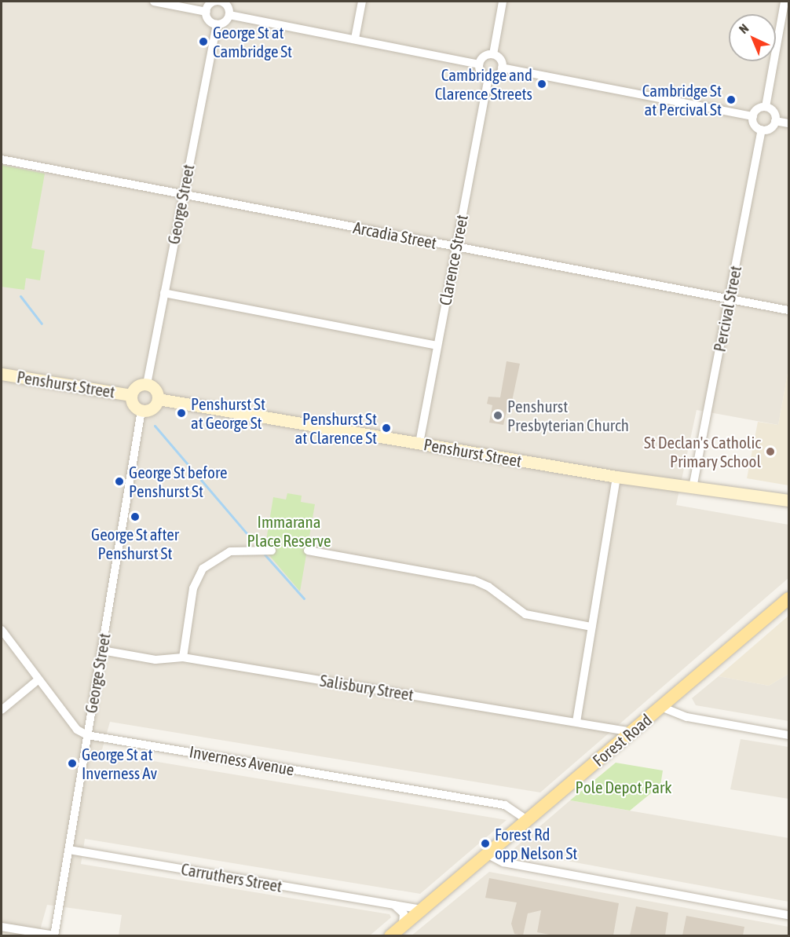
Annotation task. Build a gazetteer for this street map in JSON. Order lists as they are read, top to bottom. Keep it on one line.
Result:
{"streets":{"main road":["Penshurst Street","Forest Road"],"street":["George Street","Arcadia Street","Clarence Street","Percival Street","Salisbury Street","Inverness Avenue","Carruthers Street"]},"crossings":[["George Street","Arcadia Street"],["George Street","Penshurst Street"],["George Street","Salisbury Street"],["George Street","Inverness Avenue"],["George Street","Carruthers Street"],["Arcadia Street","Clarence Street"],["Arcadia Street","Percival Street"],["Clarence Street","Penshurst Street"],["Percival Street","Penshurst Street"],["Salisbury Street","Forest Road"],["Forest Road","Inverness Avenue"],["Forest Road","Carruthers Street"]],"parks":["Immarana Place Reserve","Pole Depot Park"],"places":["George St at Cambridge St","Cambridge and Clarence Streets","Cambridge St at Percival St","Penshurst St at George St","Penshurst Presbyterian Church","Penshurst St at Clarence St","St Declan's Catholic Primary School","George St before Penshurst St","George St after Penshurst St","George St at Inverness Av","Forest Rd opp Nelson St"],"north":"top left"}
